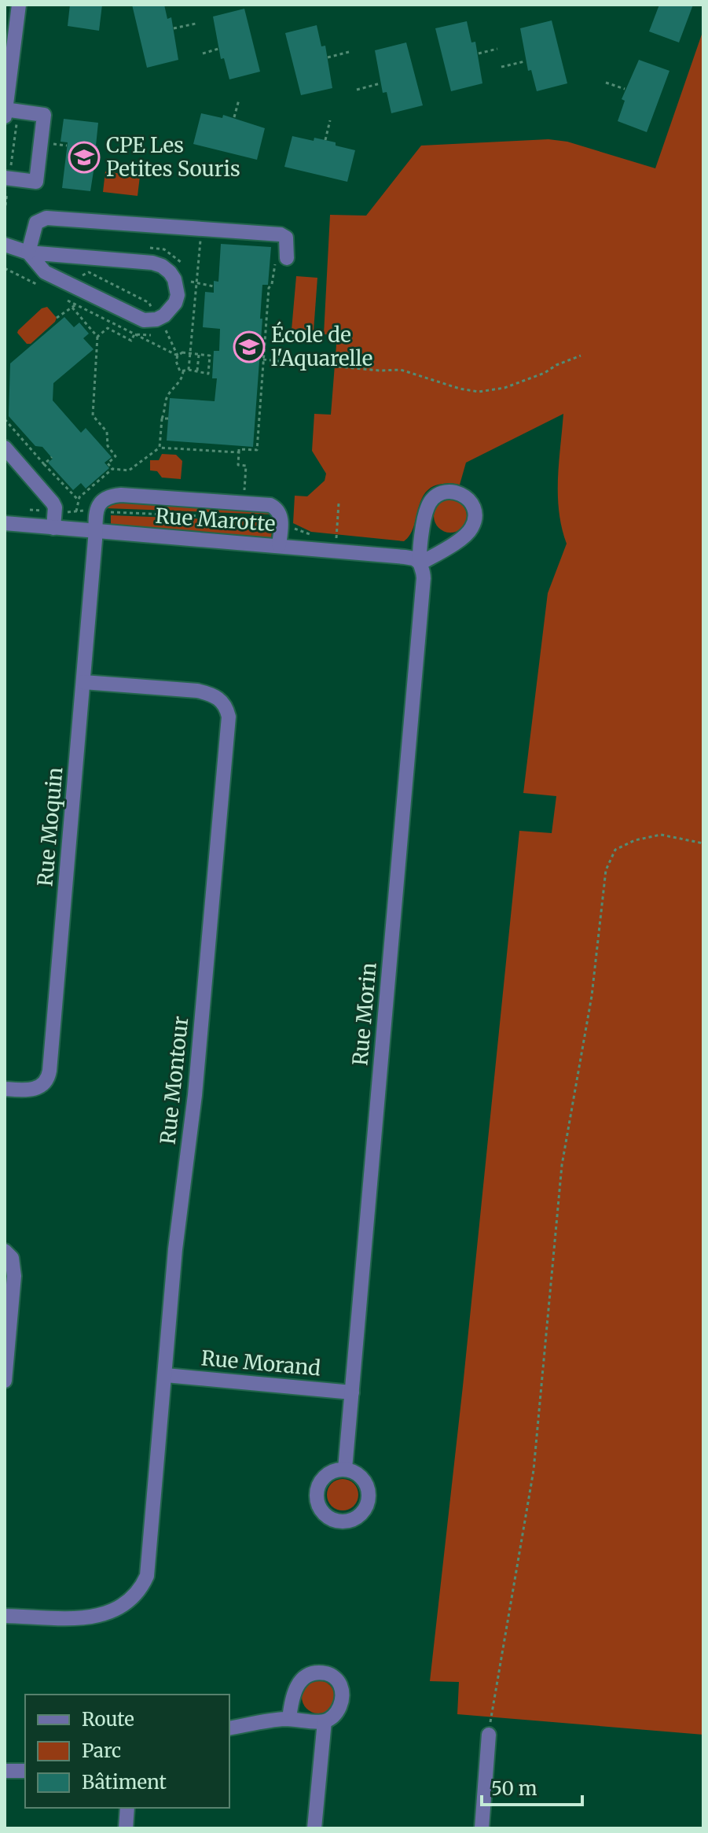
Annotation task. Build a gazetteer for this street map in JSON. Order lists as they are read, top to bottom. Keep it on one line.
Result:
{"streets":{"street":["Rue Marotte","Rue Moquin","Rue Morin","Rue Montour","Rue Morand"]},"crossings":[["Rue Marotte","Rue Moquin"],["Rue Marotte","Rue Morin"],["Rue Moquin","Rue Montour"],["Rue Morin","Rue Morand"],["Rue Montour","Rue Morand"]],"places":{"school or university":["CPE Les Petites Souris","École de l'Aquarelle"]},"legend":["Route","Parc","Bâtiment"],"scale_bar":"50 m"}
